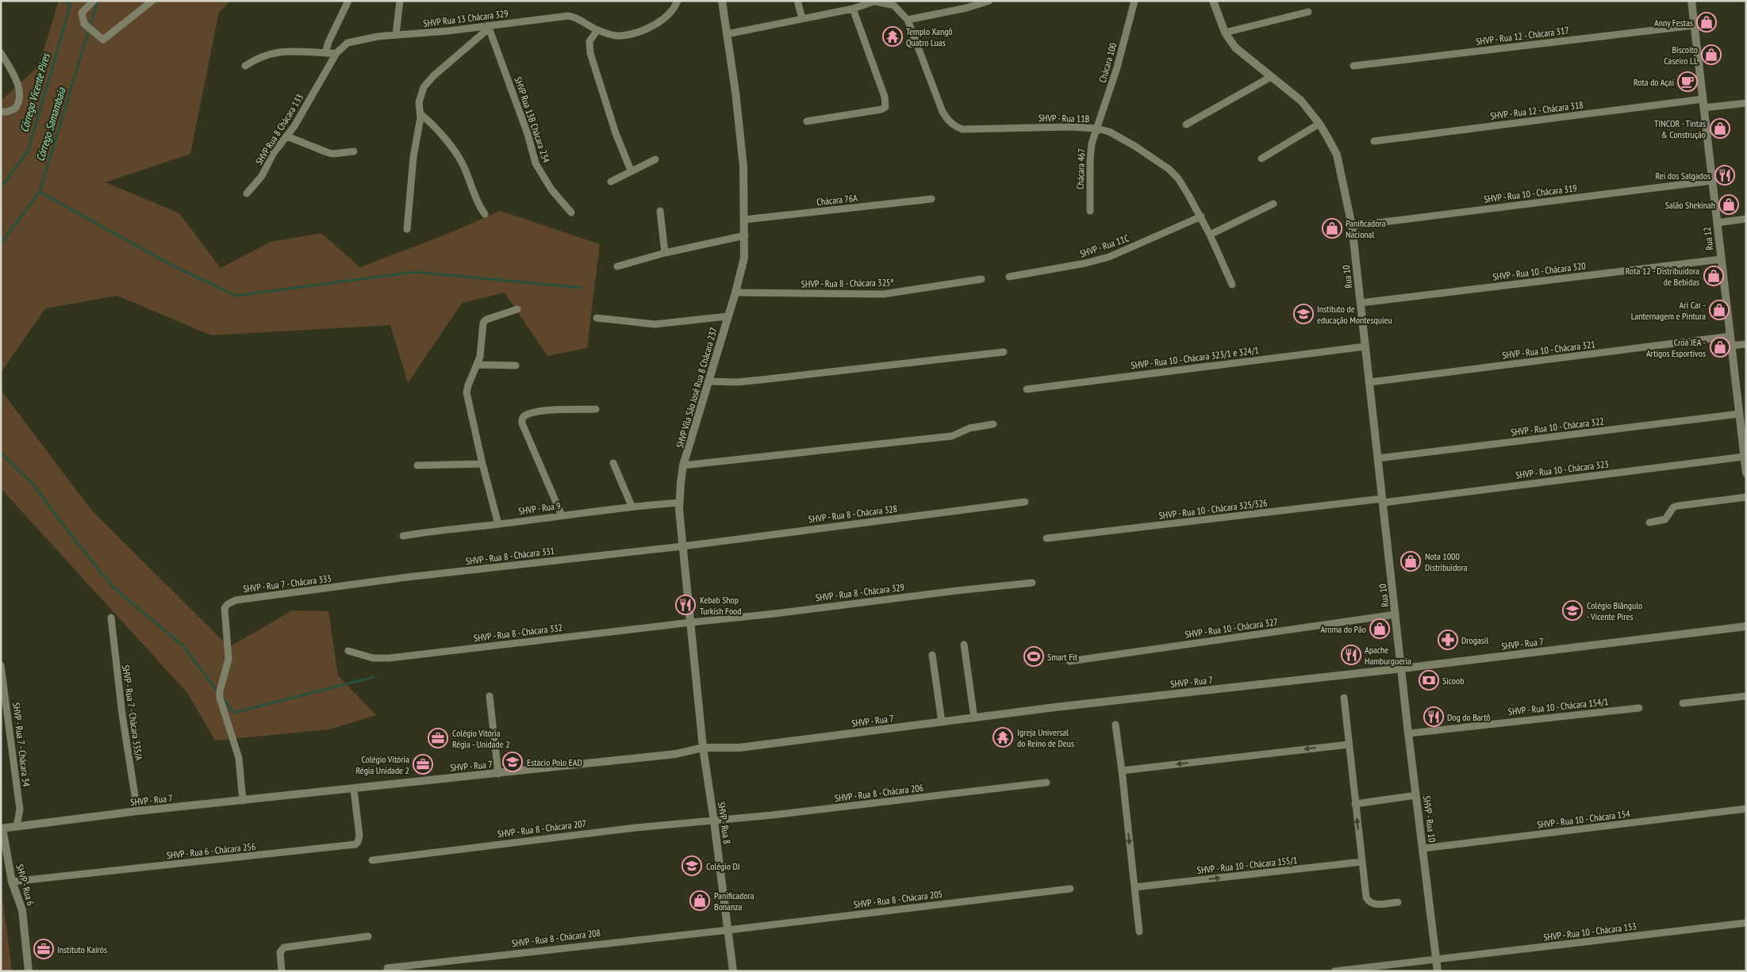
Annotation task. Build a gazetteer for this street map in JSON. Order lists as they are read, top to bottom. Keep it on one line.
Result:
{"streets":{"street":["SHVP Rua 13 Chácara 329","SHVP - Rua 12 - Chácara 317","Chácara 100","SHVP - Rua 12 - Chácara 318","SHVP - Rua 11B","SHVP Rua 13B Chácara 234","SHVP Rua 8 Chácara 133","Chácara 467","SHVP - Rua 10 - Chácara 319","Chácara 76A","Rua 12","SHVP - Rua 11C","SHVP - Rua 10 - Chácara 320","Rua 10","SHVP - Rua 8 - Chácara 325ª","SHVP - Rua 10 - Chácara 321","SHVP - Rua 10 - Chácara 323/1 e 324/1","SHVP Vila São José Rua 8 Chácara 237","SHVP - Rua 10 - Chácara 322","SHVP - Rua 10 - Chácara 323","SHVP - Rua 9","SHVP - Rua 10 - Chácara 325/326","SHVP - Rua 8 - Chácara 328","SHVP - Rua 8 - Chácara 331","SHVP - Rua 7 - Chácara 333","SHVP - Rua 8 - Chácara 329","SHVP - Rua 10 - Chácara 327","SHVP - Rua 8 - Chácara 332","SHVP - Rua 7","SHVP - Rua 10 - Chácara 154/1","SHVP - Rua 7 - Chácara 335/A","SHVP - Rua 7 - Chácara 34","SHVP - Rua 8 - Chácara 206","SHVP - Rua 10","SHVP - Rua 10 - Chácara 154","SHVP - Rua 8","SHVP - Rua 8 - Chácara 207","SHVP - Rua 6 - Chácara 256","SHVP - Rua 10 - Chácara 155/1","SHVP - Rua 6","SHVP - Rua 8 - Chácara 205","SHVP - Rua 10 - Chácara 153","SHVP - Rua 8 - Chácara 208"]},"crossings":[["SHVP Rua 13 Chácara 329","SHVP Rua 13B Chácara 234"],["SHVP Rua 13 Chácara 329","SHVP Rua 8 Chácara 133"],["SHVP - Rua 12 - Chácara 317","Rua 12"],["Chácara 100","SHVP - Rua 11B"],["Chácara 100","Chácara 467"],["SHVP - Rua 12 - Chácara 318","Rua 12"],["SHVP - Rua 11B","Chácara 467"],["SHVP - Rua 11B","SHVP - Rua 11C"],["SHVP - Rua 11B","SHVP Vila São José Rua 8 Chácara 237"],["SHVP - Rua 10 - Chácara 319","Rua 12"],["SHVP - Rua 10 - Chácara 319","Rua 10"],["Chácara 76A","SHVP Vila São José Rua 8 Chácara 237"],["Rua 12","SHVP - Rua 10 - Chácara 320"],["Rua 12","SHVP - Rua 10 - Chácara 321"],["Rua 12","SHVP - Rua 10 - Chácara 322"],["Rua 12","SHVP - Rua 10 - Chácara 323"],["SHVP - Rua 10 - Chácara 320","Rua 10"],["Rua 10","SHVP - Rua 10 - Chácara 321"],["Rua 10","SHVP - Rua 10 - Chácara 323/1 e 324/1"],["Rua 10","SHVP - Rua 10 - Chácara 322"],["Rua 10","SHVP - Rua 10 - Chácara 323"],["Rua 10","SHVP - Rua 10 - Chácara 325/326"],["Rua 10","SHVP - Rua 10 - Chácara 327"],["Rua 10","SHVP - Rua 7"],["Rua 10","SHVP - Rua 10"],["SHVP - Rua 8 - Chácara 325ª","SHVP Vila São José Rua 8 Chácara 237"],["SHVP Vila São José Rua 8 Chácara 237","SHVP - Rua 9"],["SHVP Vila São José Rua 8 Chácara 237","SHVP - Rua 8 - Chácara 328"],["SHVP Vila São José Rua 8 Chácara 237","SHVP - Rua 8 - Chácara 331"],["SHVP Vila São José Rua 8 Chácara 237","SHVP - Rua 8 - Chácara 329"],["SHVP Vila São José Rua 8 Chácara 237","SHVP - Rua 8 - Chácara 332"],["SHVP Vila São José Rua 8 Chácara 237","SHVP - Rua 7"],["SHVP Vila São José Rua 8 Chácara 237","SHVP - Rua 8"],["SHVP - Rua 10 - Chácara 323","SHVP - Rua 10 - Chácara 325/326"],["SHVP - Rua 8 - Chácara 328","SHVP - Rua 8 - Chácara 331"],["SHVP - Rua 8 - Chácara 331","SHVP - Rua 7 - Chácara 333"],["SHVP - Rua 7 - Chácara 333","SHVP - Rua 7"],["SHVP - Rua 8 - Chácara 329","SHVP - Rua 8 - Chácara 332"],["SHVP - Rua 7","SHVP - Rua 7 - Chácara 335/A"],["SHVP - Rua 7","SHVP - Rua 7 - Chácara 34"],["SHVP - Rua 7","SHVP - Rua 10"],["SHVP - Rua 7","SHVP - Rua 8"],["SHVP - Rua 7","SHVP - Rua 6 - Chácara 256"],["SHVP - Rua 7","SHVP - Rua 6"],["SHVP - Rua 10 - Chácara 154/1","SHVP - Rua 10"],["SHVP - Rua 8 - Chácara 206","SHVP - Rua 8"],["SHVP - Rua 8 - Chácara 206","SHVP - Rua 8 - Chácara 207"],["SHVP - Rua 10","SHVP - Rua 10 - Chácara 154"],["SHVP - Rua 10","SHVP - Rua 10 - Chácara 153"],["SHVP - Rua 8","SHVP - Rua 8 - Chácara 207"],["SHVP - Rua 8","SHVP - Rua 8 - Chácara 205"],["SHVP - Rua 8","SHVP - Rua 8 - Chácara 208"],["SHVP - Rua 6 - Chácara 256","SHVP - Rua 6"],["SHVP - Rua 8 - Chácara 205","SHVP - Rua 8 - Chácara 208"]],"one_way":["SHVP - Rua 10 - Chácara 155/1"],"water":["Córrego Vicente Pires","Córrego Samambaia"],"places":{"shop":["Anny Festas","Biscoito Caseiro LL","TINCOR - Tintas & Construção","Salão Shekinah","Panificadora Nacional","Rota 12 - Distribuidora de Bebidas","Ari Car - Lanternagem e Pintura","Croá JEA - Artigos Esportivos","Nota 1000 Distribuidora","Aroma do Pão","Panificadora Bonanza"],"temple":["Templo Xangô Quatro Luas","Igreja Universal do Reino de Deus"],"cafe":["Rota do Açaí"],"restaurant":["Rei dos Salgados","Kebab Shop Turkish Food","Apache Hamburgueria","Dog do Bartô"],"school or university":["Instituto de educação Montesquieu","Colégio Biângulo - Vicente Pires","Estácio Polo EAD","Colégio DJ"],"pharmacy":["Drogasil"],"sports":["Smart Fit"],"bank":["Sicoob"],"office":["Colégio Vitória Régia - Unidade 2","Colégio Vitória Régia Unidade 2","Instituto Kairós"]}}
